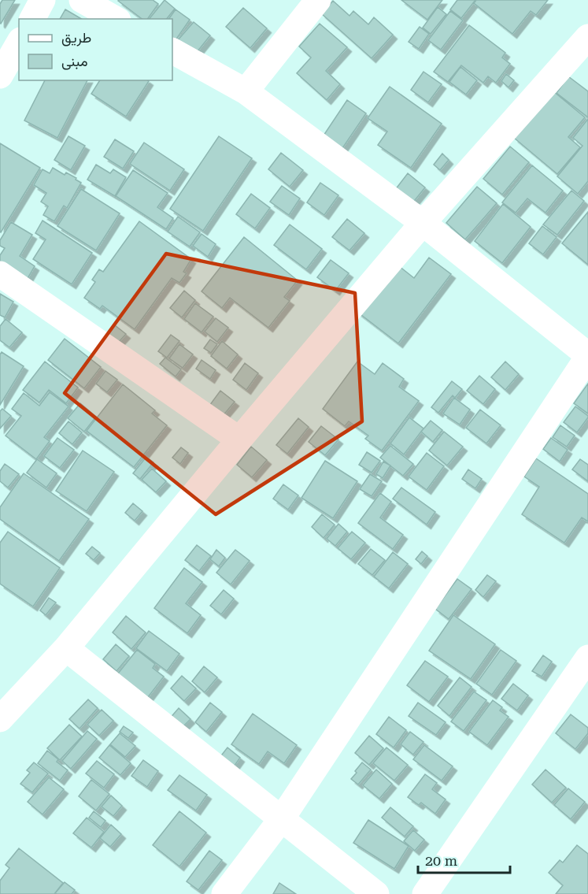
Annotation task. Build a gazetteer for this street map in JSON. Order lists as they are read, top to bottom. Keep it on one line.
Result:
{"legend":["طريق","مبنى"],"scale_bar":"20 m"}
